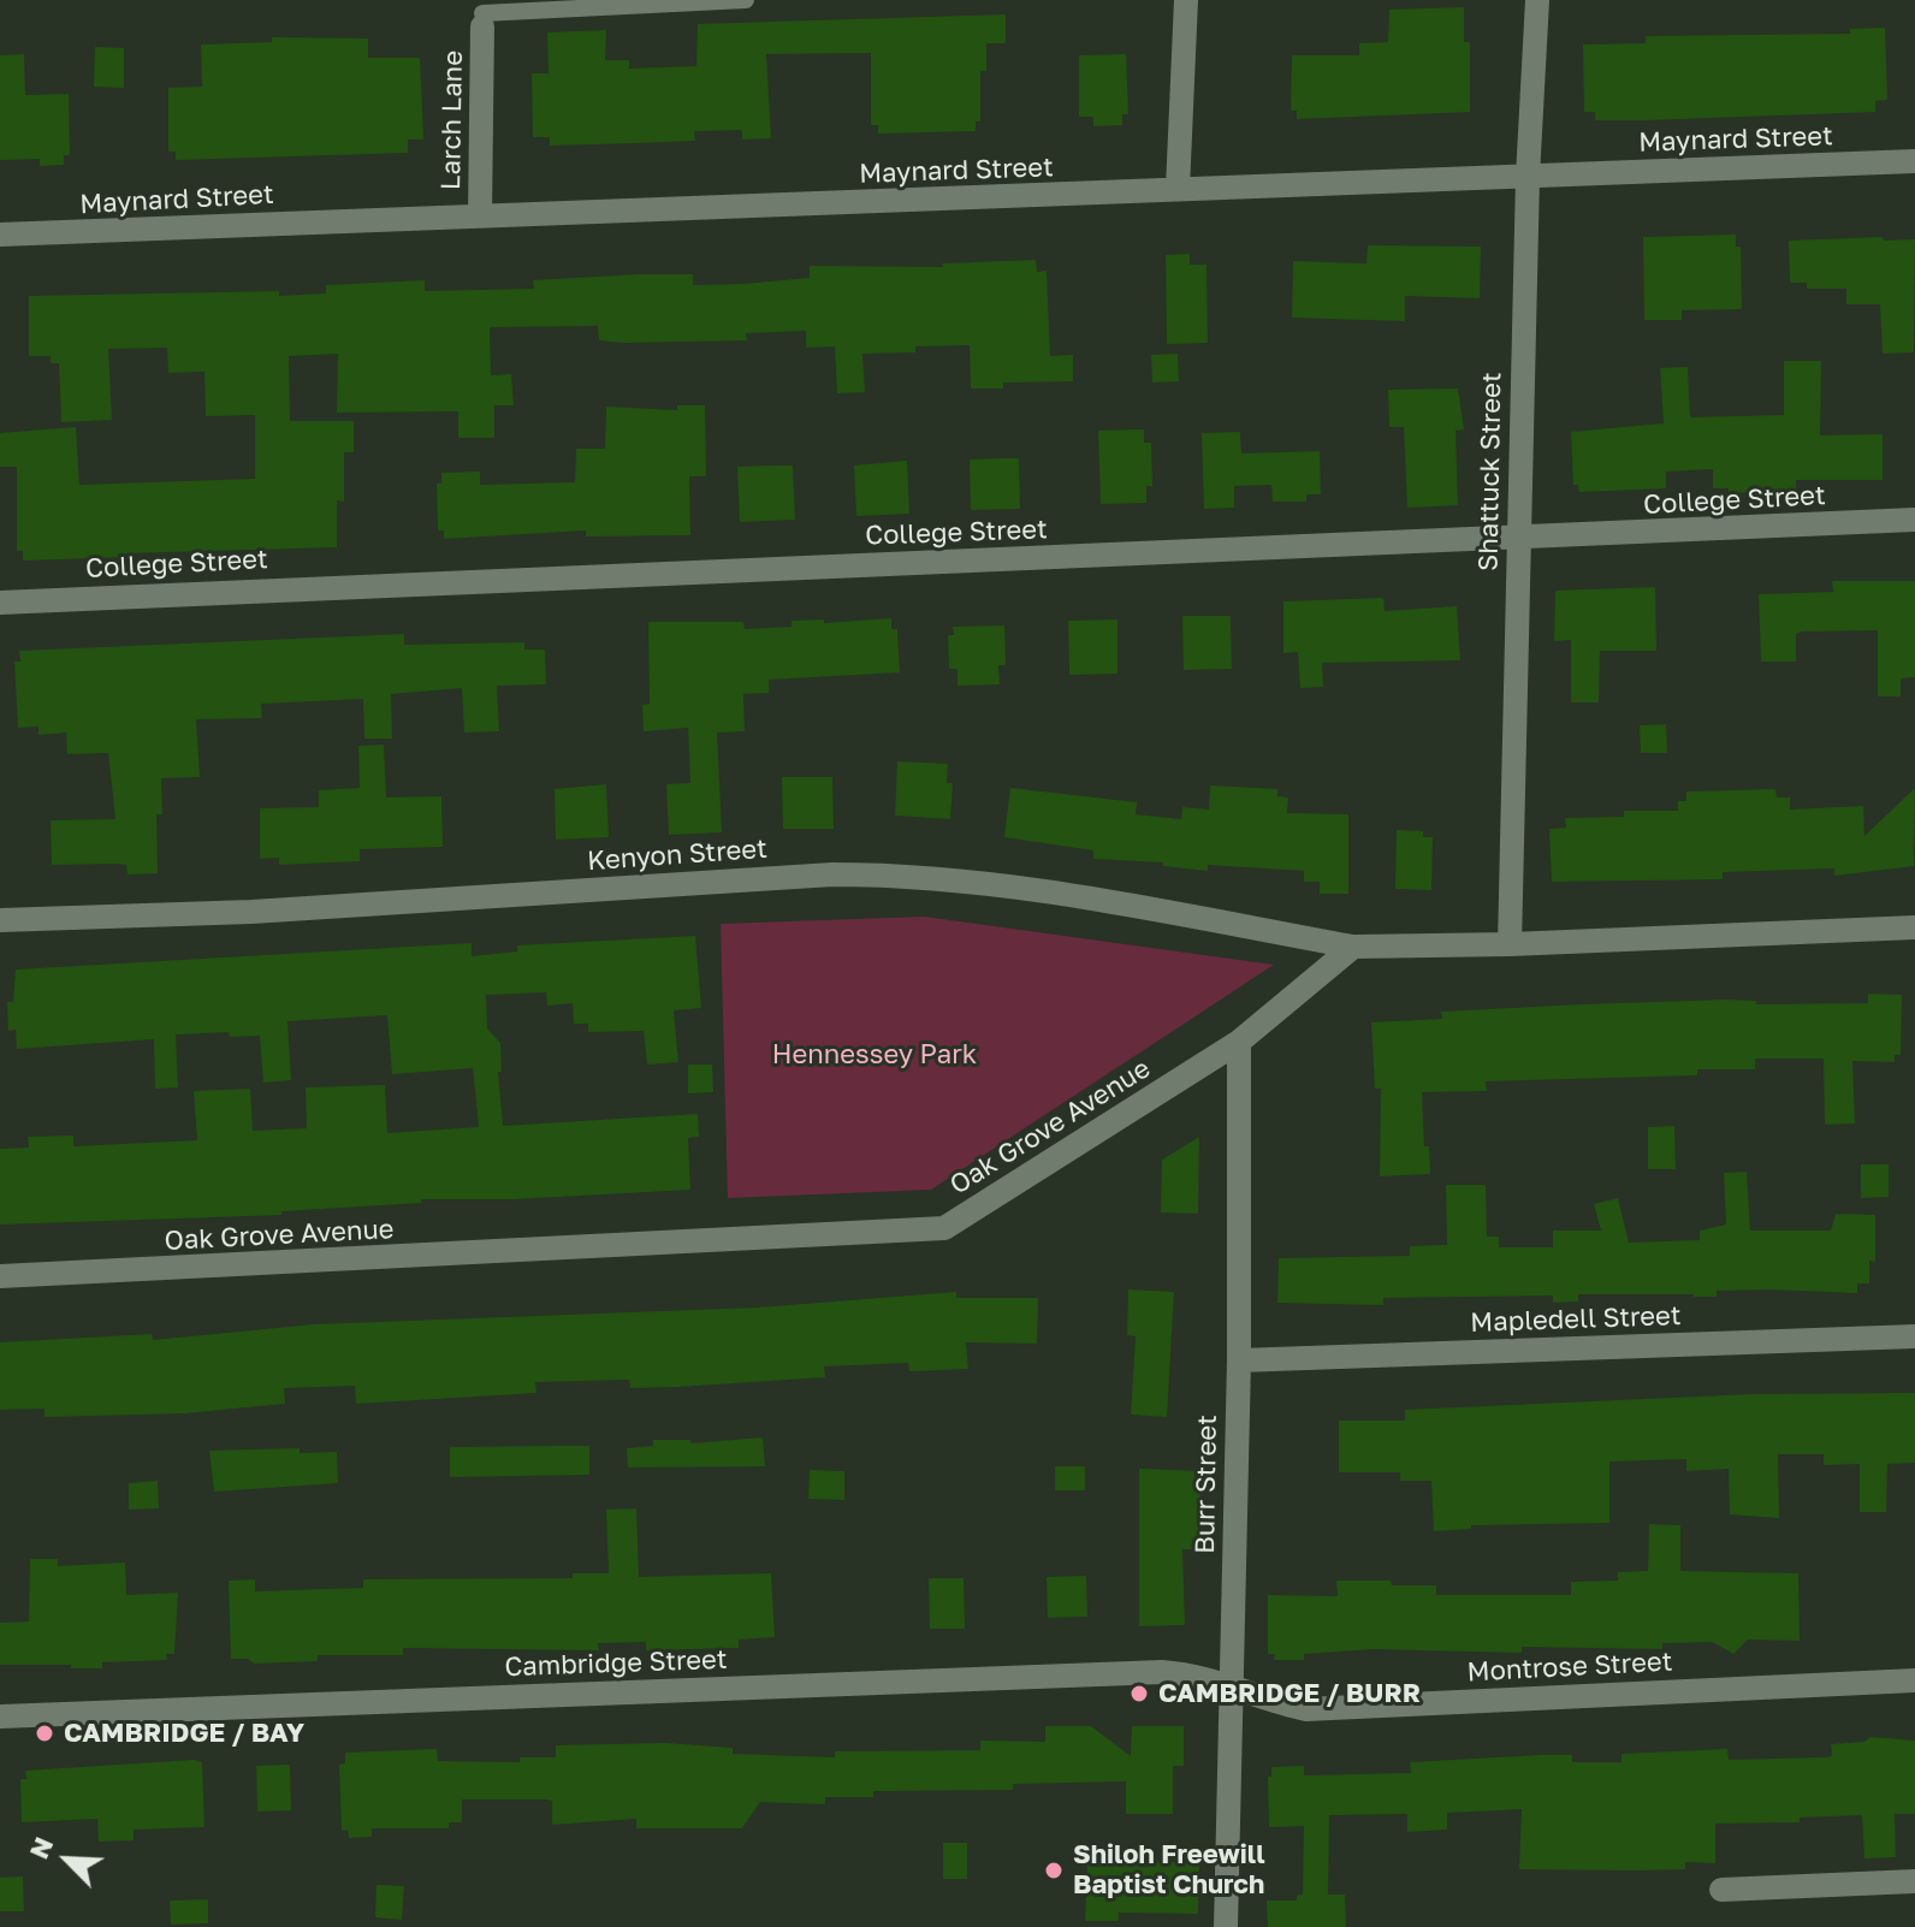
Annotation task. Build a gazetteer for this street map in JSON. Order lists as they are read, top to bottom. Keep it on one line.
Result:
{"streets":{"street":["Larch Lane","Maynard Street","Shattuck Street","College Street","Kenyon Street","Oak Grove Avenue","Mapledell Street","Burr Street","Cambridge Street","Montrose Street"]},"crossings":[["Larch Lane","Maynard Street"],["Maynard Street","Shattuck Street"],["Shattuck Street","College Street"],["Kenyon Street","Oak Grove Avenue"],["Oak Grove Avenue","Burr Street"],["Mapledell Street","Burr Street"],["Burr Street","Cambridge Street"],["Burr Street","Montrose Street"],["Cambridge Street","Montrose Street"]],"parks":["Hennessey Park"],"places":["CAMBRIDGE / BURR","CAMBRIDGE / BAY","Shiloh Freewill Baptist Church"],"north":"top left"}
